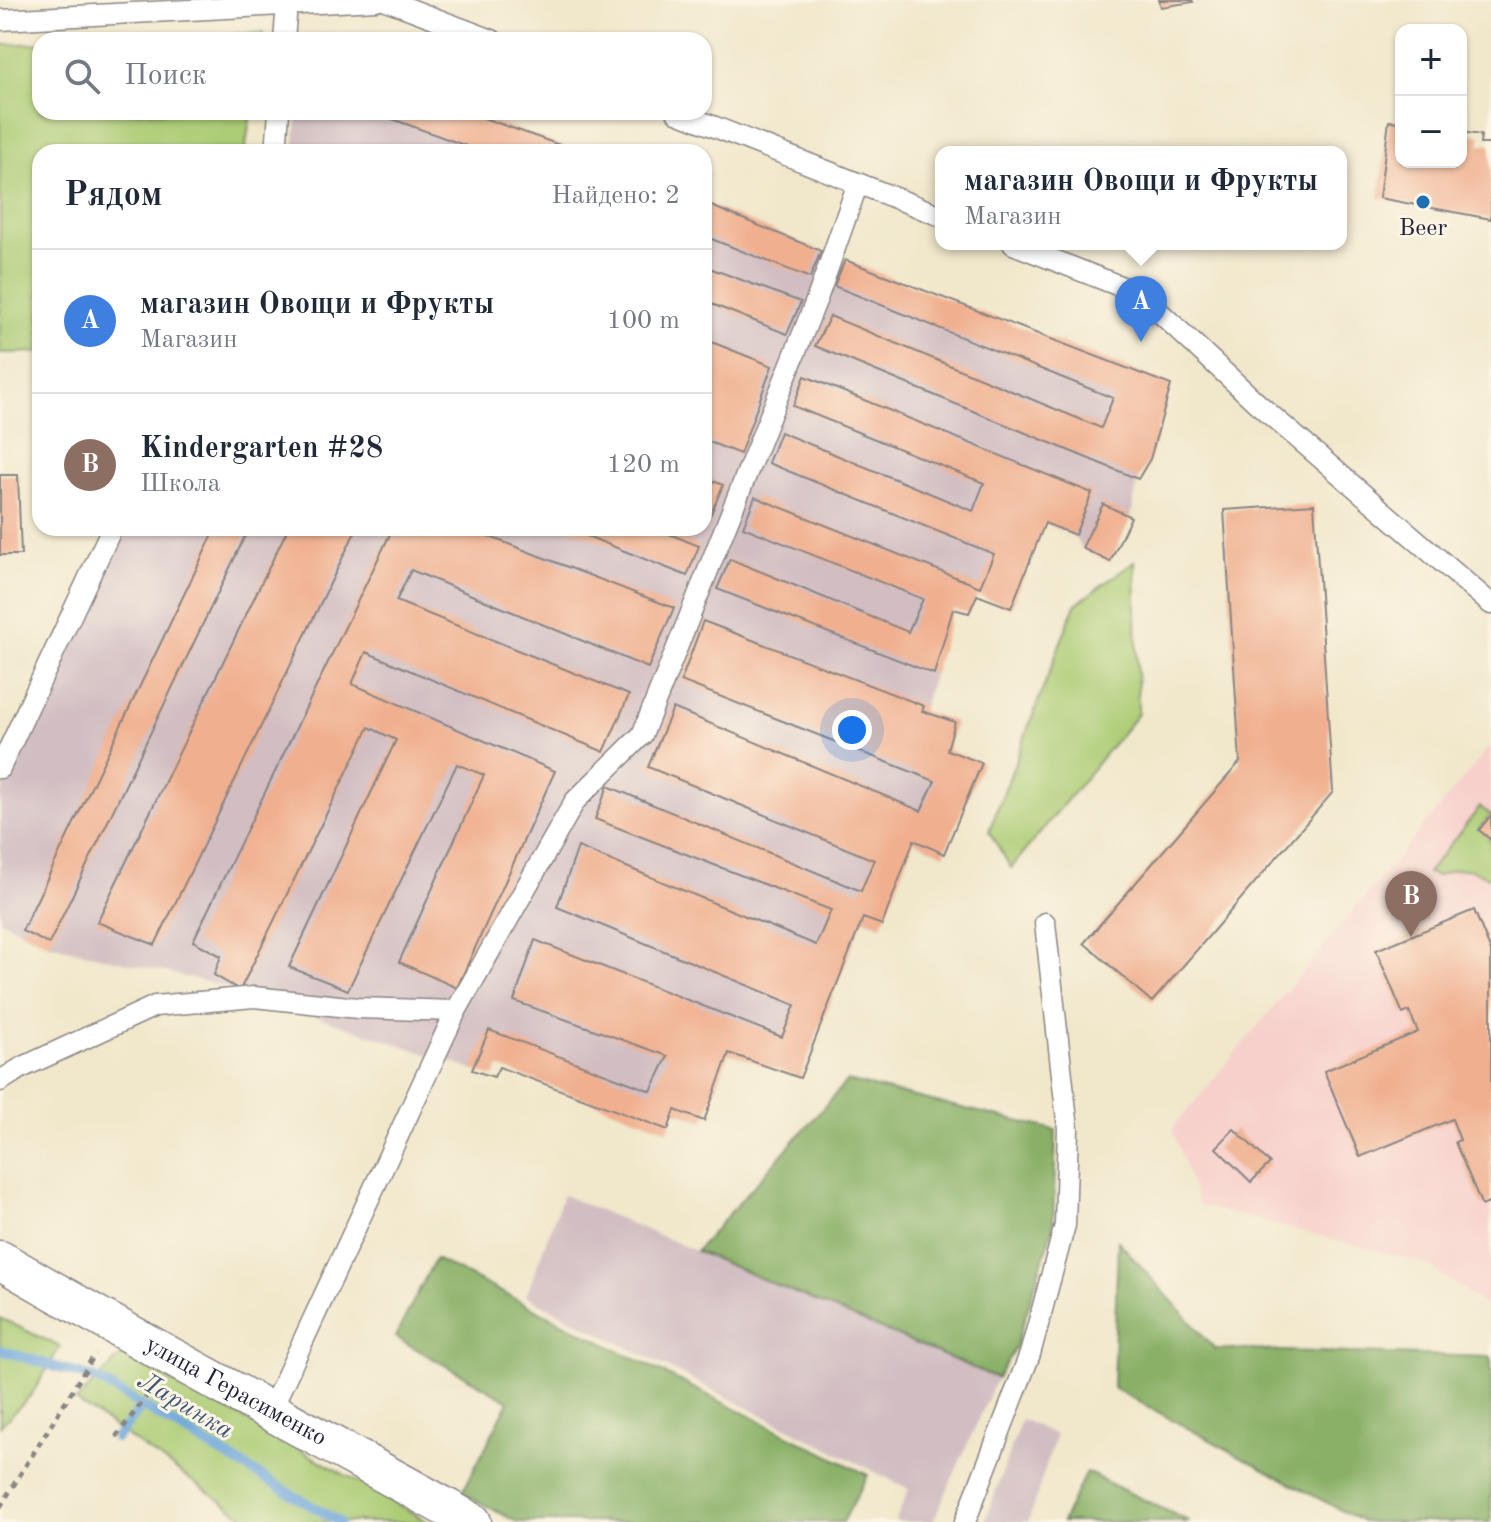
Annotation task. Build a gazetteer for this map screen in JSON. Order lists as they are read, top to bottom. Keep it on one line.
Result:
{"streets":{"street":["улица Герасименко"]},"water":["Ларинка"],"places":["Beer"],"page":{"map_buttons":["+","−"],"search":"Поиск","heading":["Рядом","Найдено: 2"],"popup":["магазин Овощи и Фрукты","Магазин"],"list":[{"mark":"A","name":"магазин Овощи и Фрукты","note":"Магазин","value":"100 m"},{"mark":"B","name":"Kindergarten #28","note":"Школа","value":"120 m"}],"pins":["A","B"]}}
